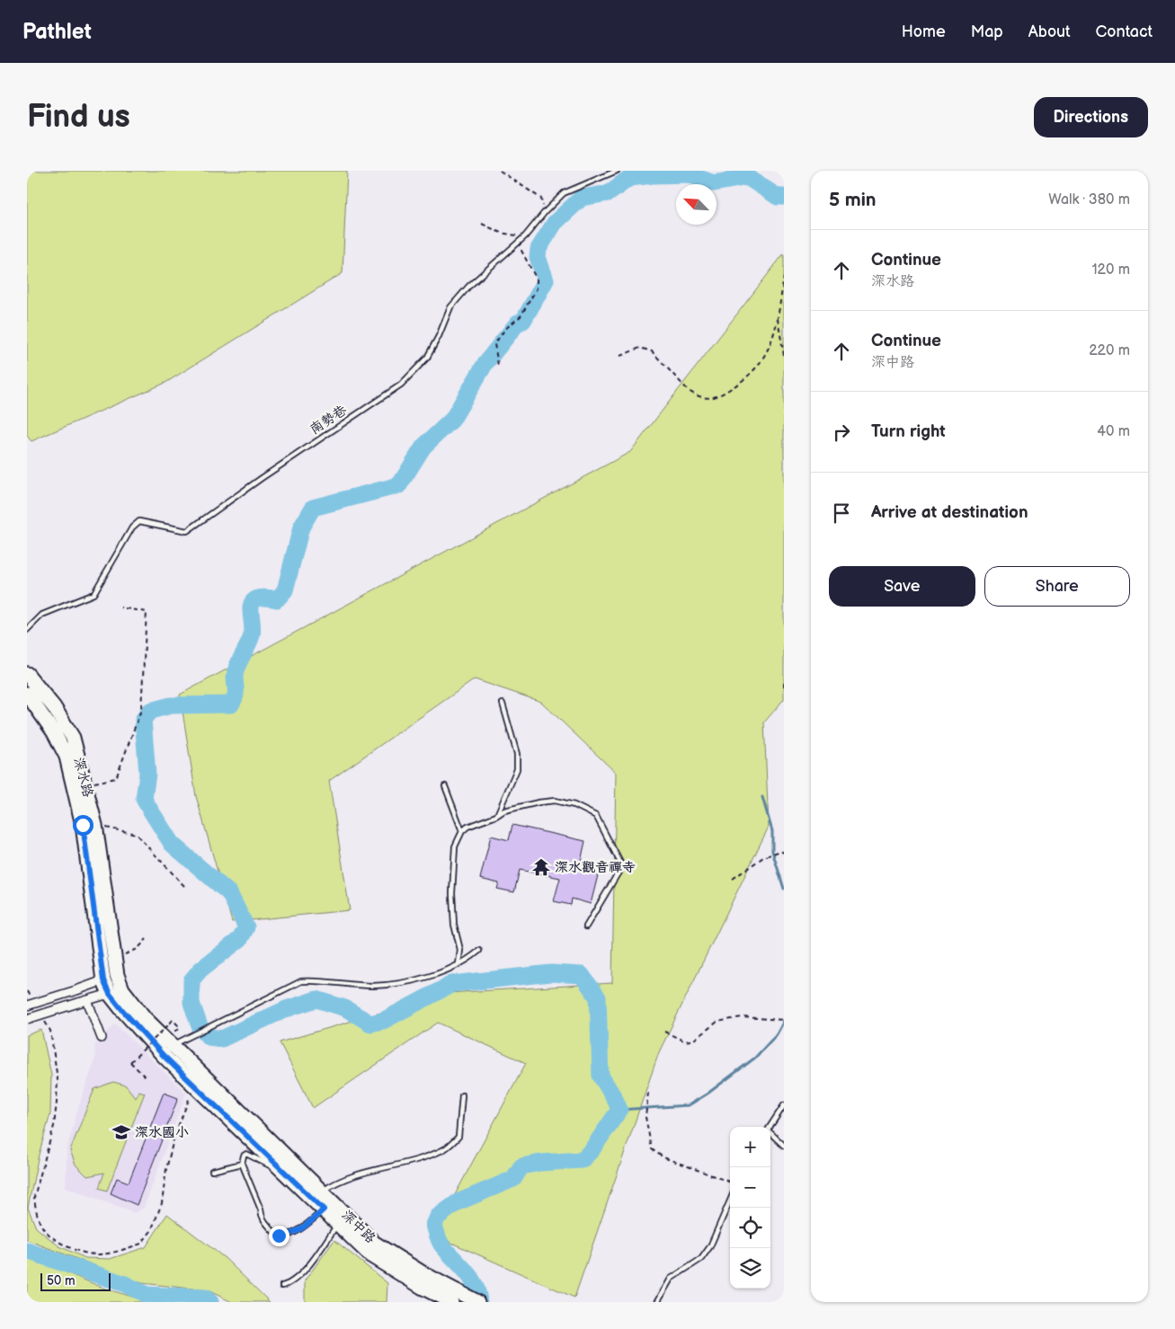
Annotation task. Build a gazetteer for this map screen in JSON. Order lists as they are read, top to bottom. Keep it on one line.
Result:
{"streets":{"main road":["深水路","深中路"],"lane":["南勢巷"]},"crossings":[["深水路","深中路"]],"places":{"temple":["深水觀音禪寺"],"school or university":["深水國小"]},"scale_bar":"50 m","north":"top left","page":{"header":"Pathlet","nav":["Home","Map","About","Contact"],"buttons":["Directions",["Save","Share"]],"title":"Find us","heading":["5 min","Walk · 380 m"],"list":[["Continue","深水路","120 m"],["Continue","深中路","220 m"],["Turn right","40 m"],"Arrive at destination"],"map_buttons":["+","−"],"scale":"50 m"}}
